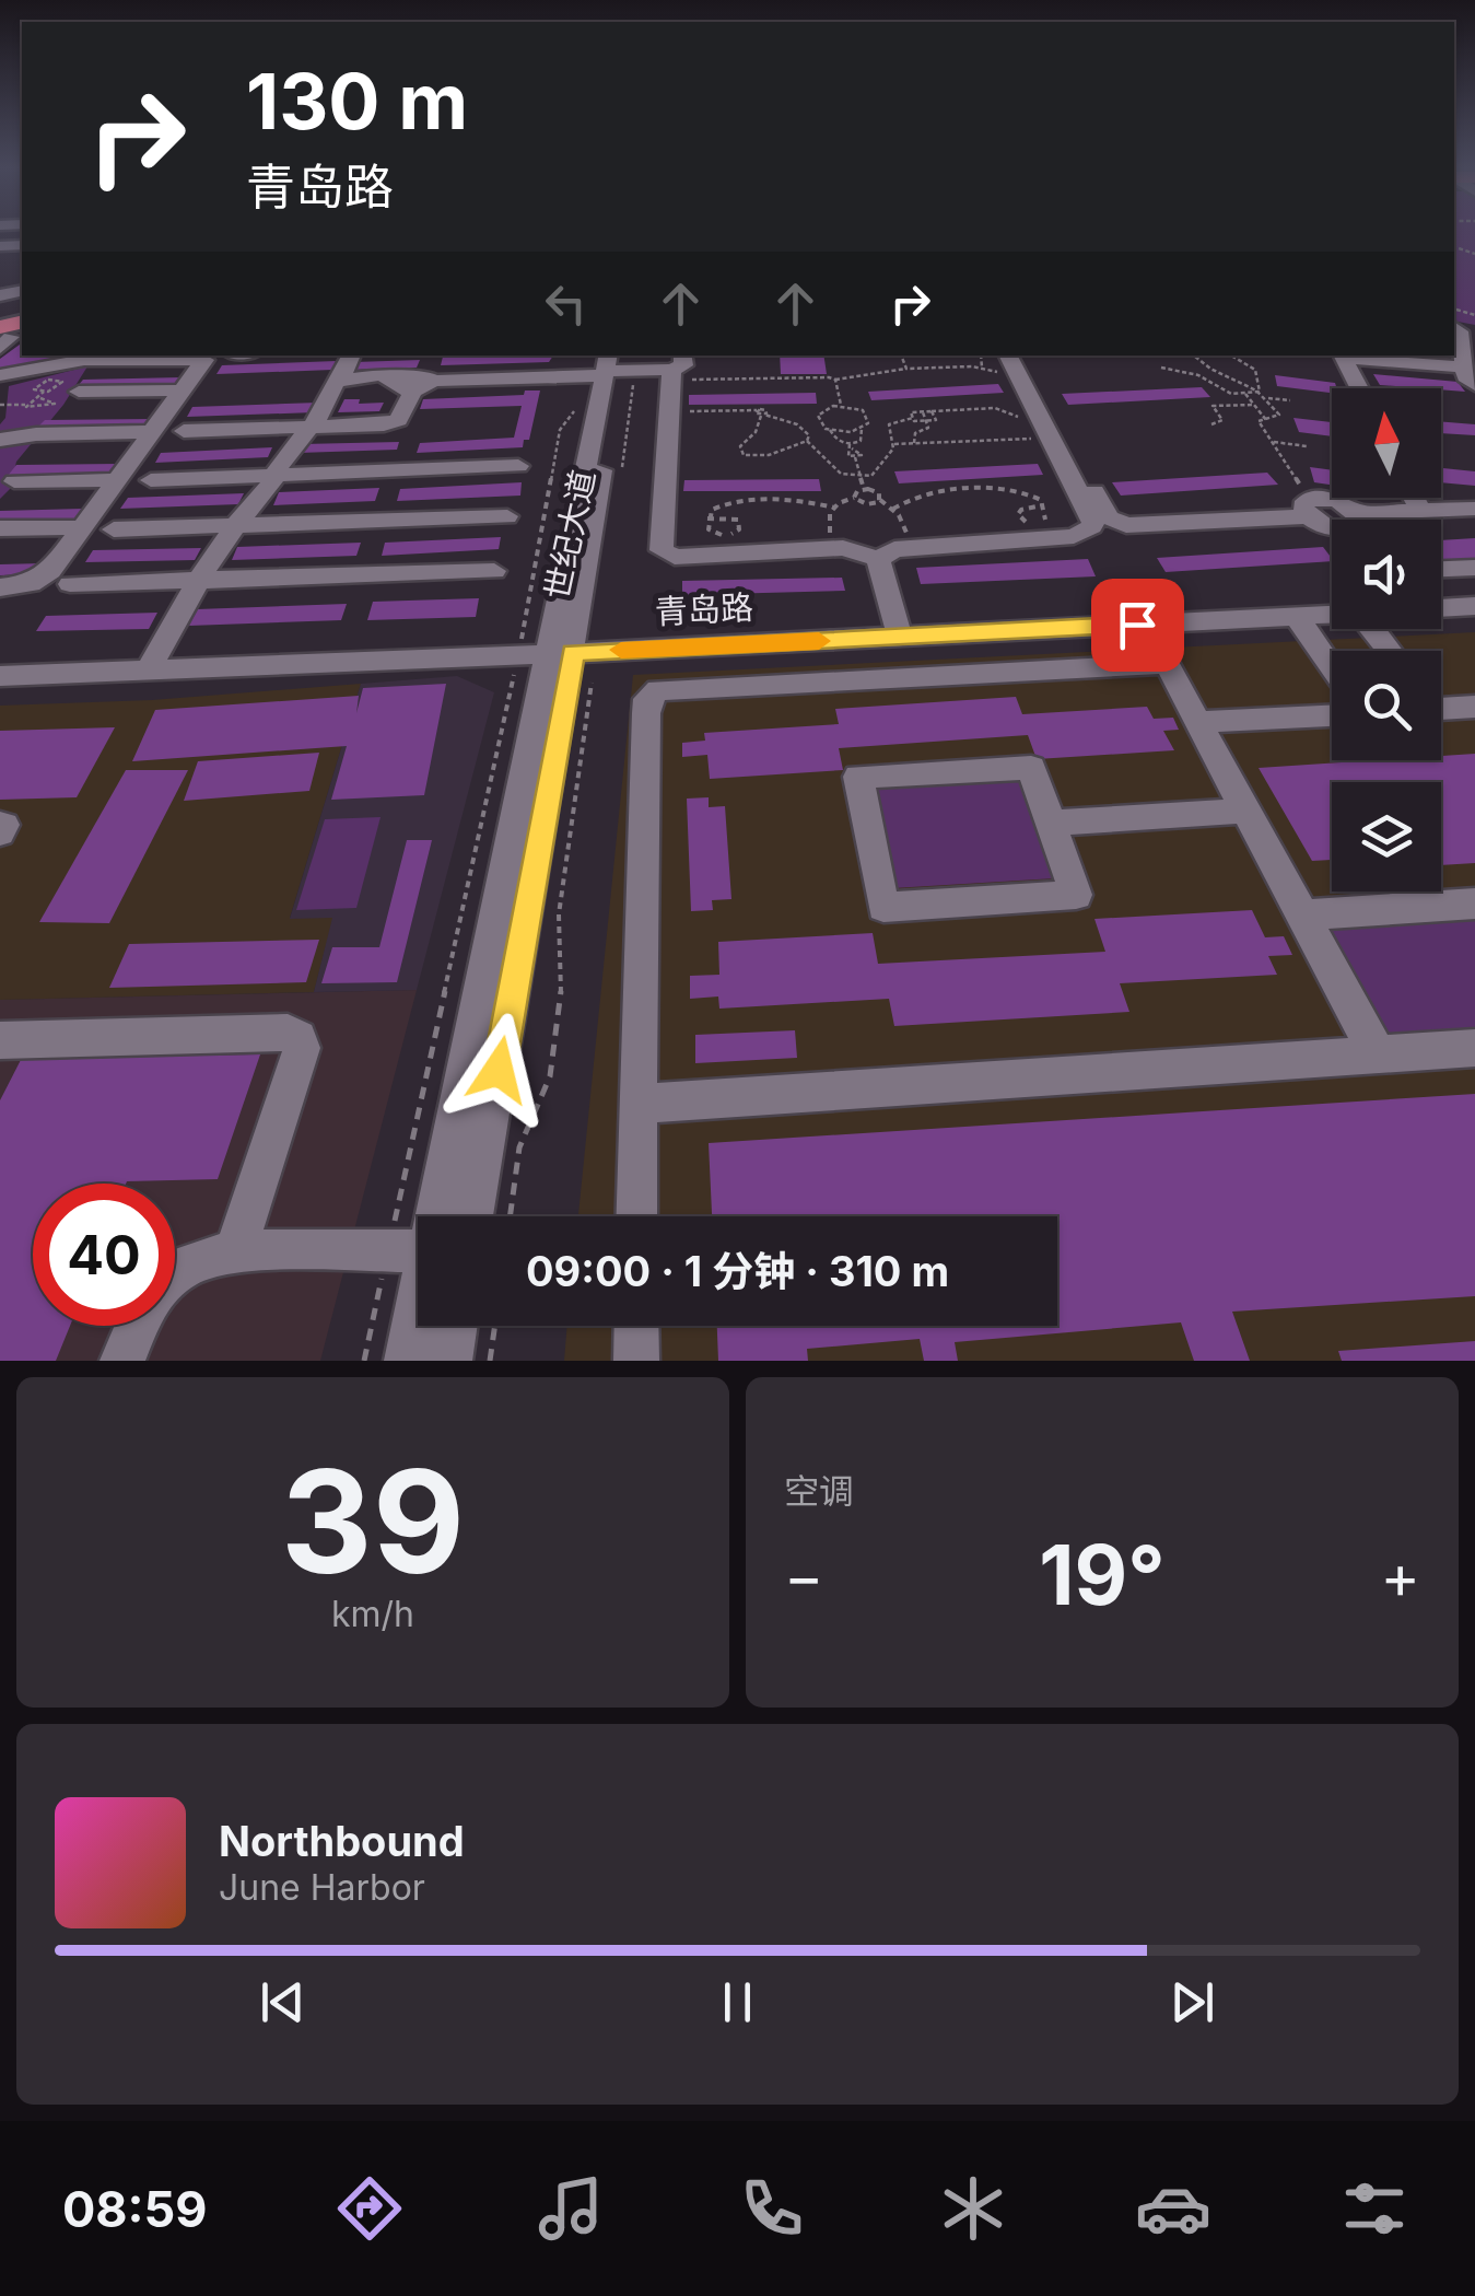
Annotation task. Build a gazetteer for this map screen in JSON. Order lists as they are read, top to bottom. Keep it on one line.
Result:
{"streets":{"street":["世纪大道","青岛路"]},"crossings":[["世纪大道","青岛路"]],"north":"top","page":{"turn":["130 m","青岛路"],"limit":"40","trip":"09:00 · 1 分钟 · 310 m","tile":[["39","km/h"],"空调"],"heat":["−","19°","+"],"song":["Northbound","June Harbor"],"tabs":"08:59"}}
